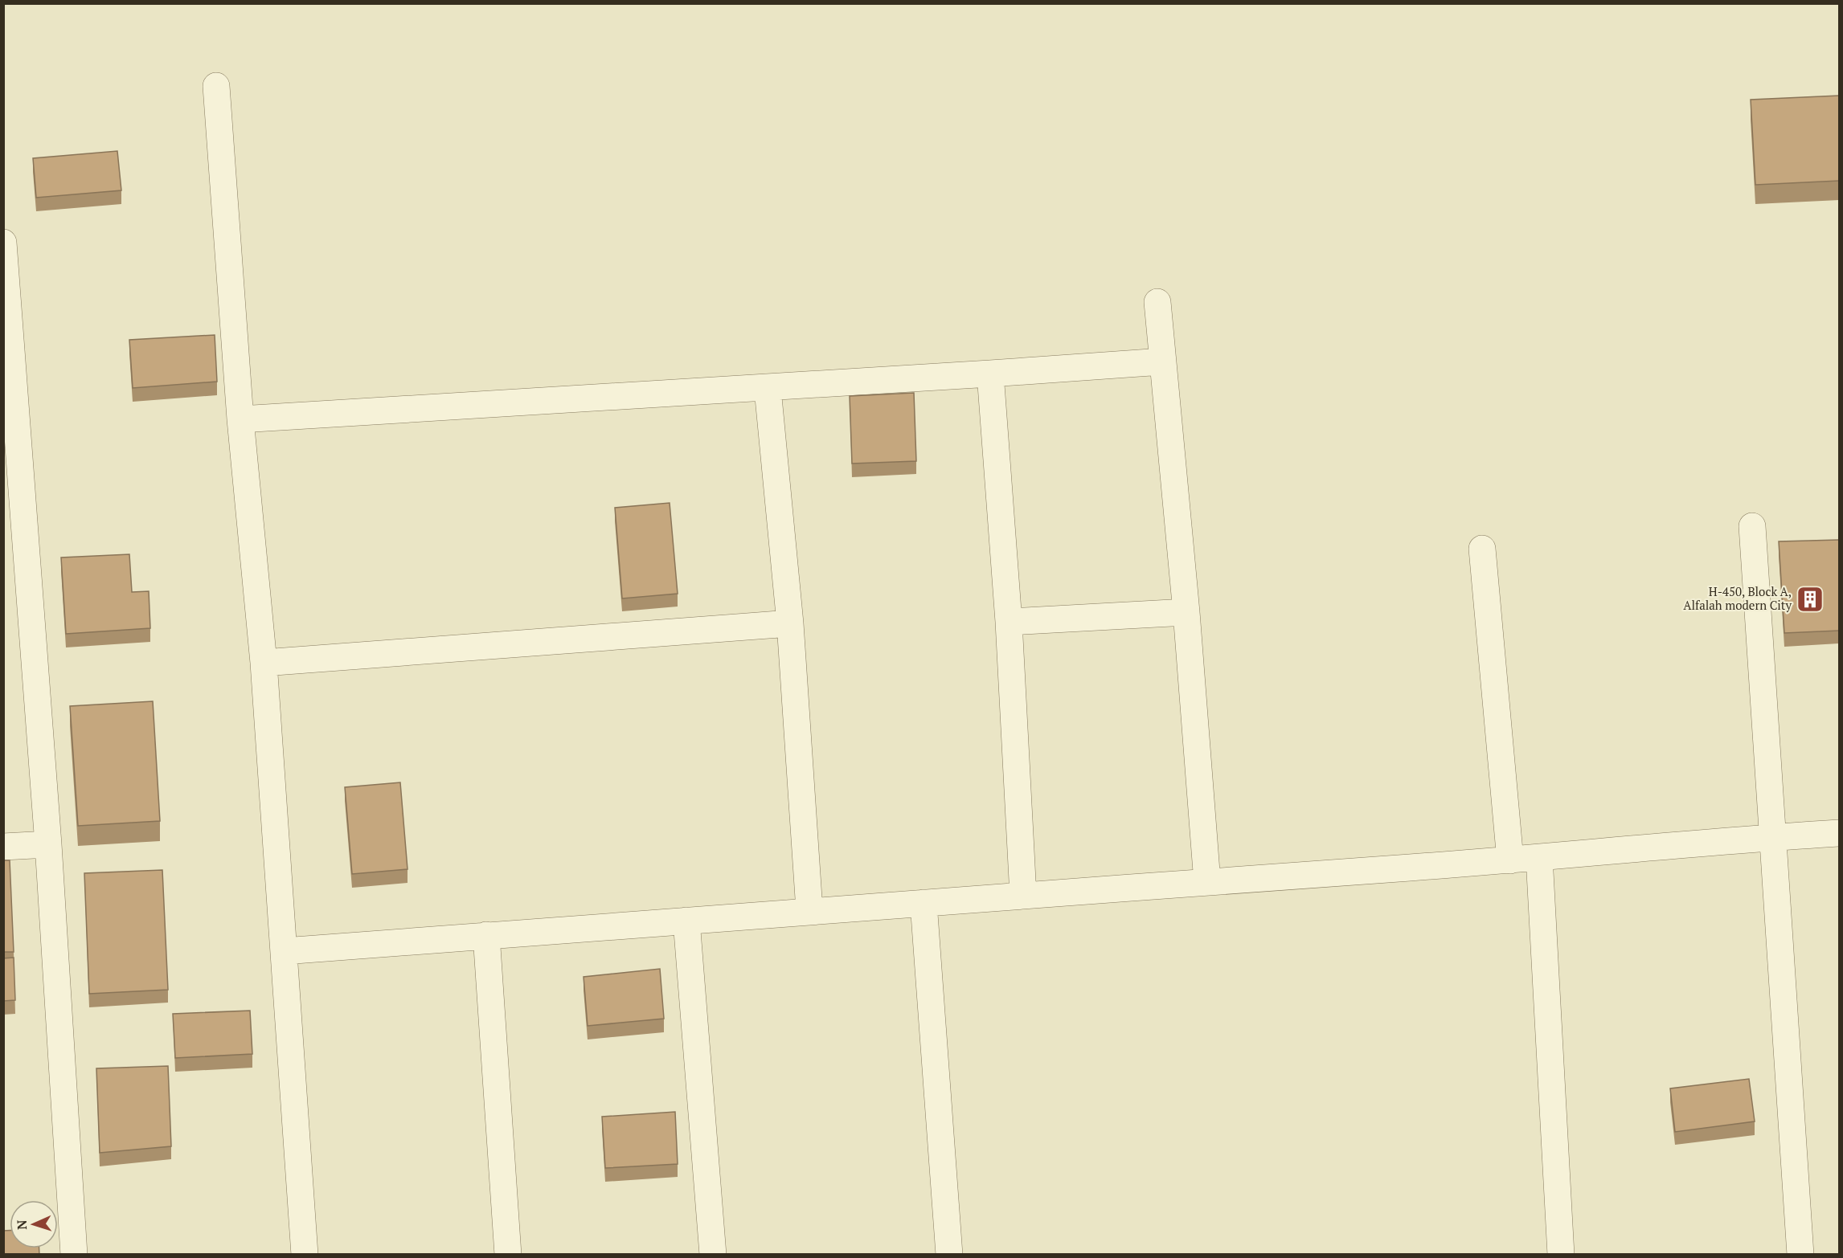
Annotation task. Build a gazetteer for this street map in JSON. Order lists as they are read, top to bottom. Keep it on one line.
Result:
{"places":{"building":["H-450, Block A, Alfalah modern City"]},"north":"left"}
